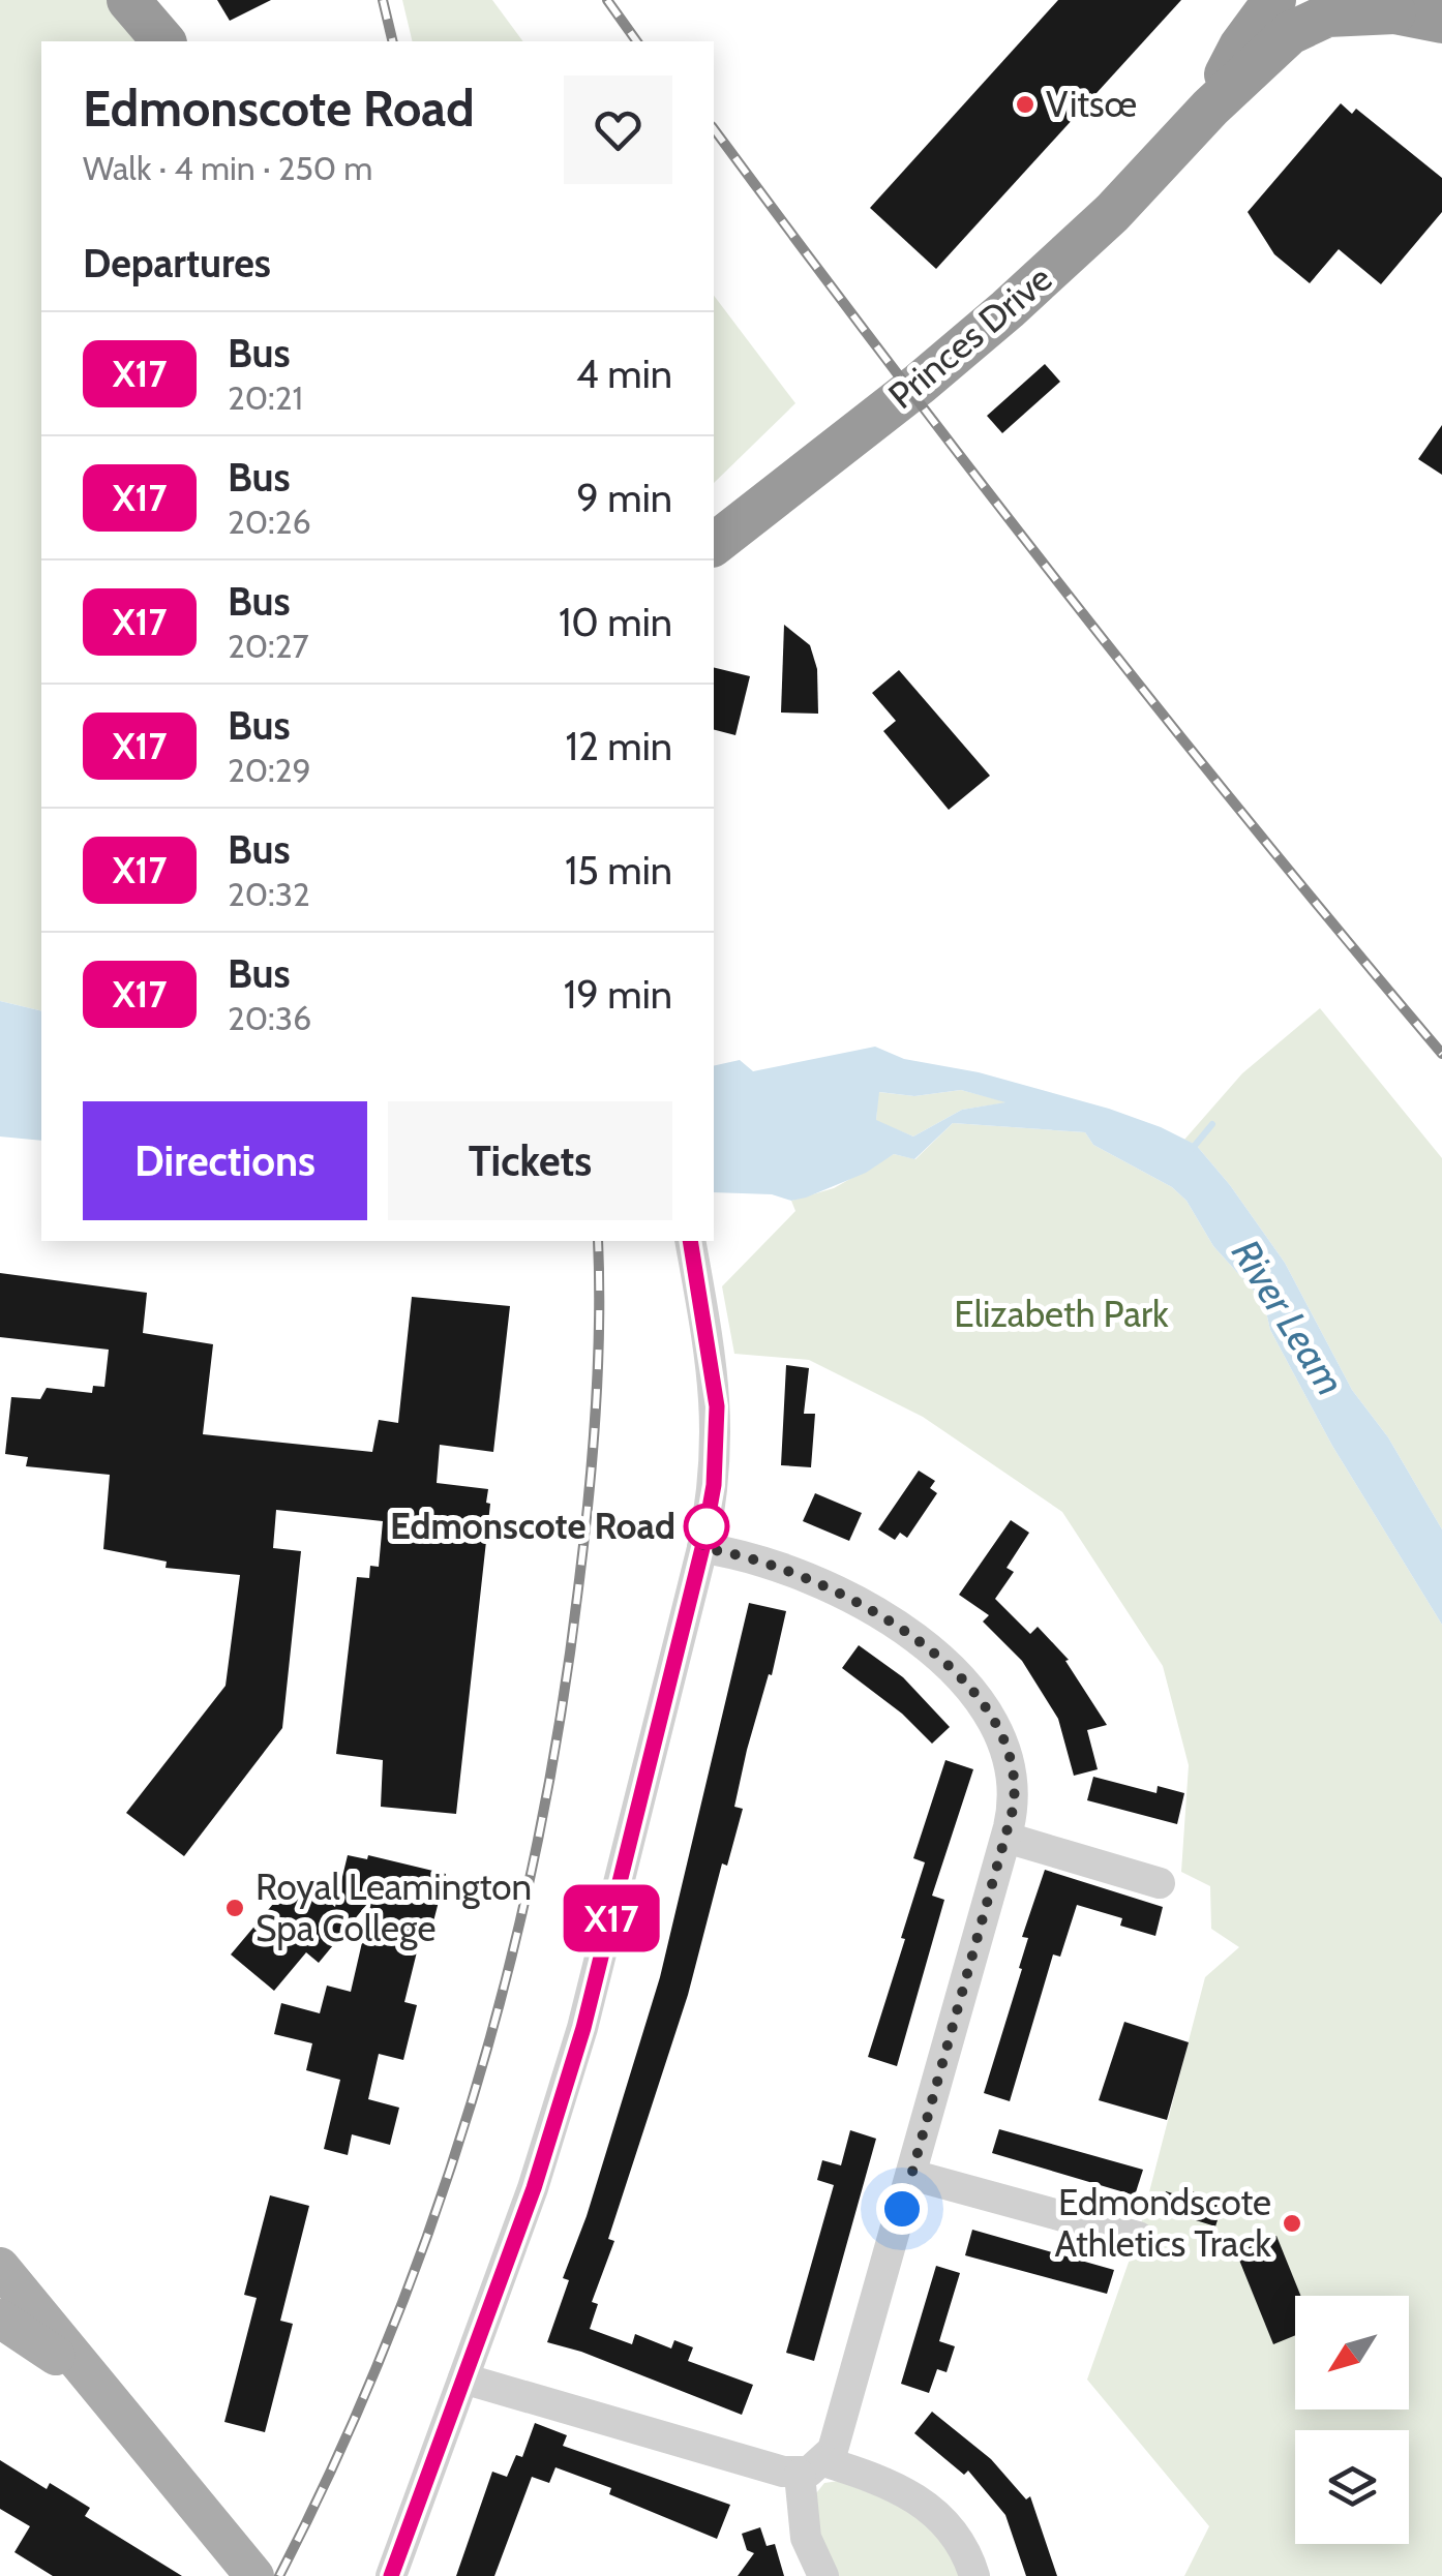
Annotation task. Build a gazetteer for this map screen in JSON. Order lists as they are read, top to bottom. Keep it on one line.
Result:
{"streets":{"highway":["Princes Drive"]},"water":["River Leam"],"parks":["Elizabeth Park"],"places":["Vitsœ","Edmonscote Road","Royal Leamington Spa College","Edmondscote Athletics Track"],"lines":["bus line X17"],"north":"bottom left","page":{"on_map":"X17","heading":[["Edmonscote Road","Walk · 4 min · 250 m"],"Departures"],"list":[{"mark":"X17","name":"Bus","note":"20:21","value":"4 min"},{"mark":"X17","name":"Bus","note":"20:26","value":"9 min"},{"mark":"X17","name":"Bus","note":"20:27","value":"10 min"},{"mark":"X17","name":"Bus","note":"20:29","value":"12 min"},{"mark":"X17","name":"Bus","note":"20:32","value":"15 min"},{"mark":"X17","name":"Bus","note":"20:36","value":"19 min"}],"buttons":["Directions","Tickets"]}}
